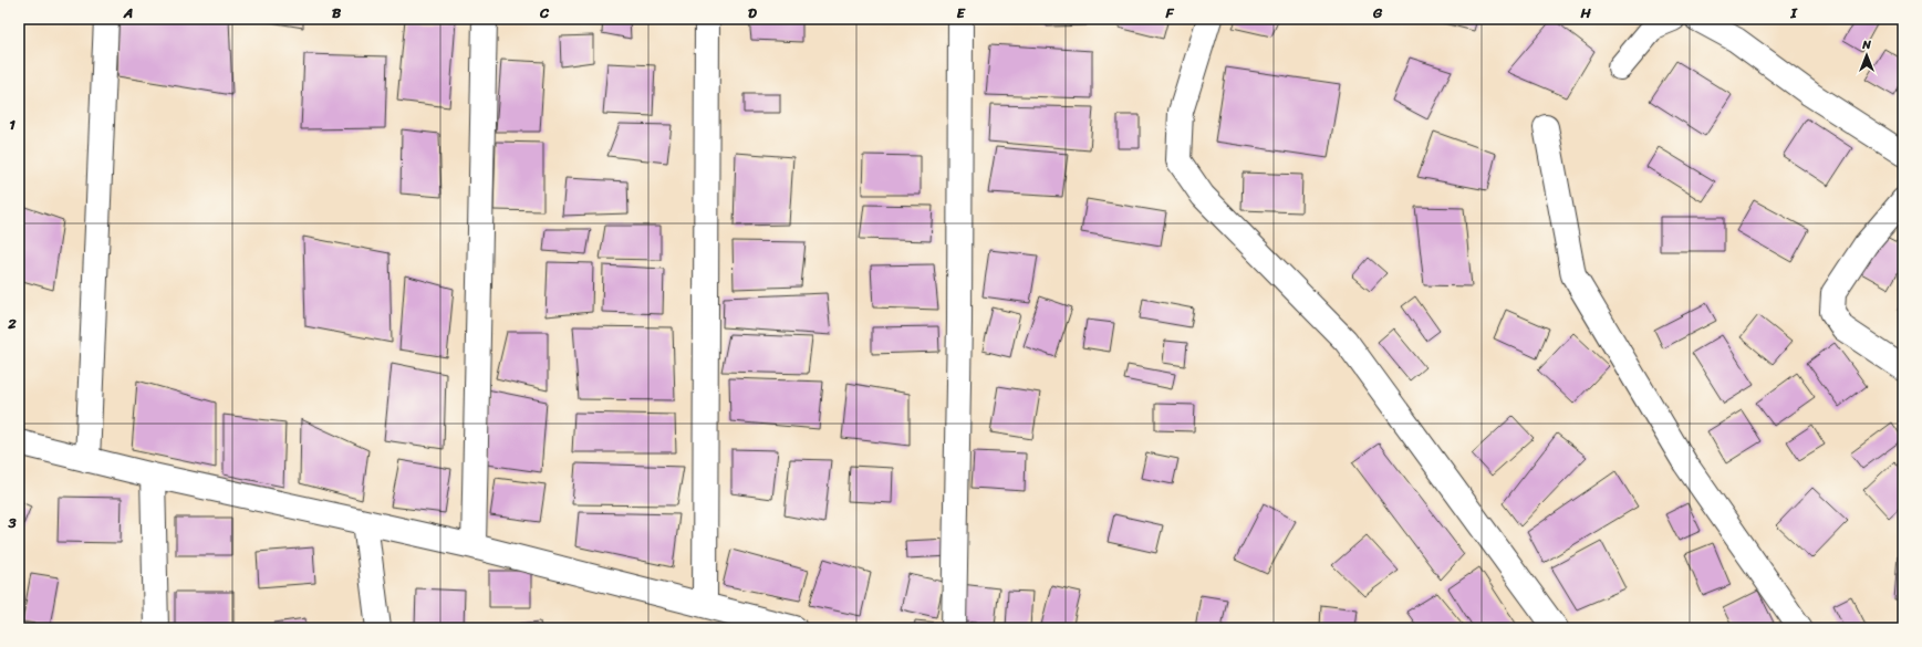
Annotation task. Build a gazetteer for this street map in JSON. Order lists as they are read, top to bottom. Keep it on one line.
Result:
{"north":"top","grid":{"columns":["A","B","C","D","E","F","G","H","I"],"rows":["1","2","3"]}}
